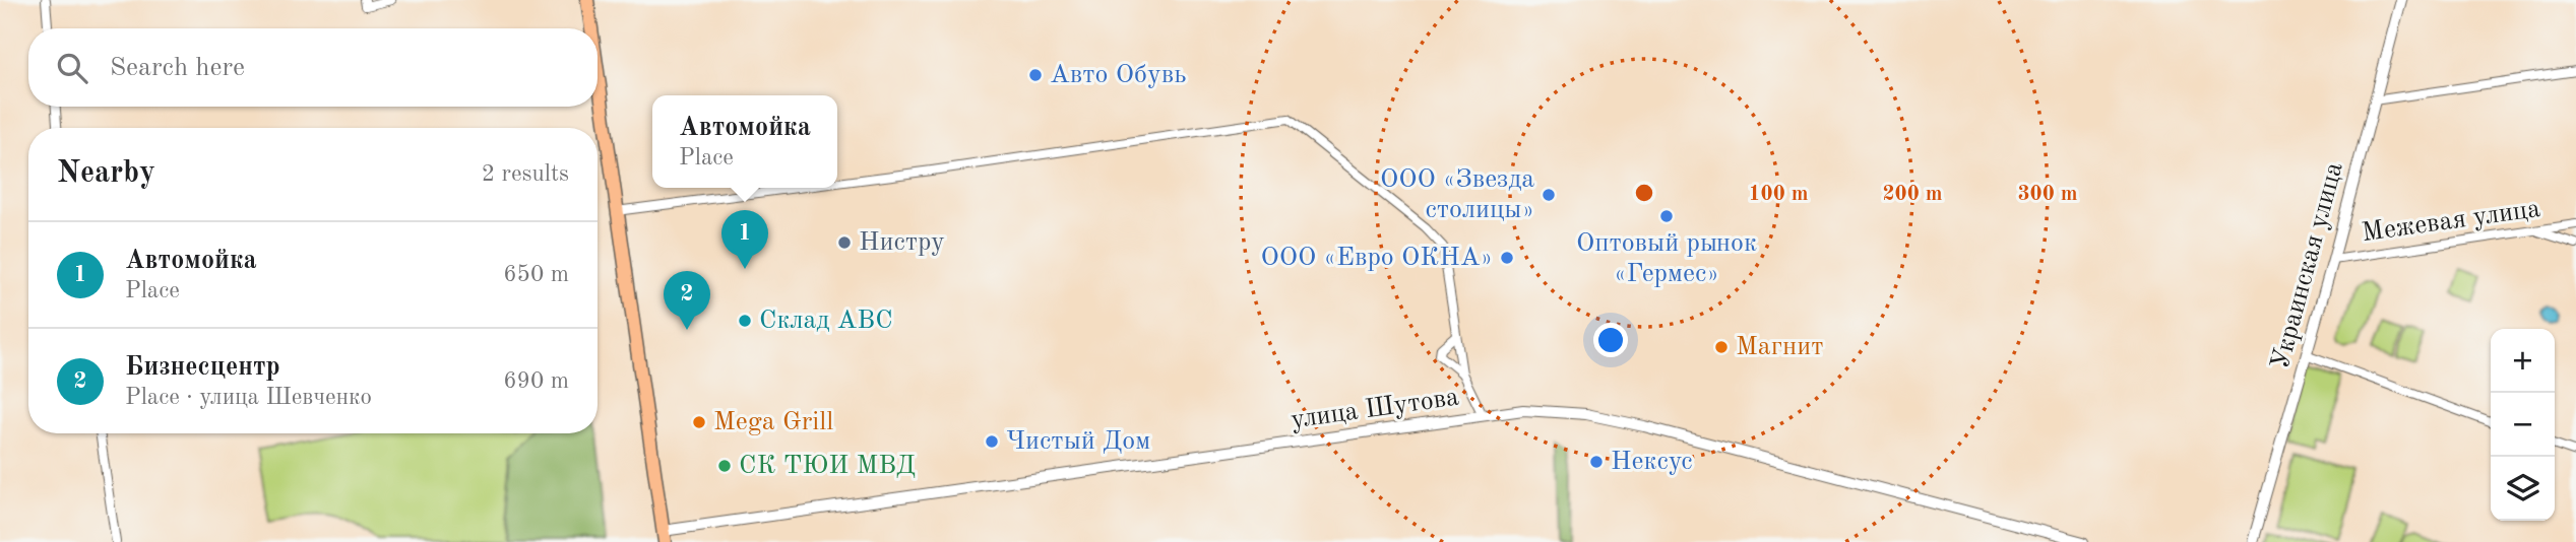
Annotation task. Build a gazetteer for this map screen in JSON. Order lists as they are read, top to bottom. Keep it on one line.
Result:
{"streets":{"street":["Межевая улица","Украинская улица","улица Шутова"]},"crossings":[["Межевая улица","Украинская улица"]],"places":["Авто Обувь","ООО «Звезда столицы»","Оптовый рынок «Гермес»","Нистру","ООО «Евро ОКНА»","Склад АВС","Магнит","Mega Grill","Чистый Дом","Нексус","СК ТЮИ МВД"],"page":{"search":"Search here","popup":["Автомойка","Place"],"heading":["Nearby","2 results"],"pins":["1","2"],"list":[{"mark":"1","name":"Автомойка","note":"Place","value":"650 m"},{"mark":"2","name":"Бизнесцентр","note":"Place · улица Шевченко","value":"690 m"}],"map_buttons":["+","−"]},"rings":["100 m","200 m","300 m"]}
